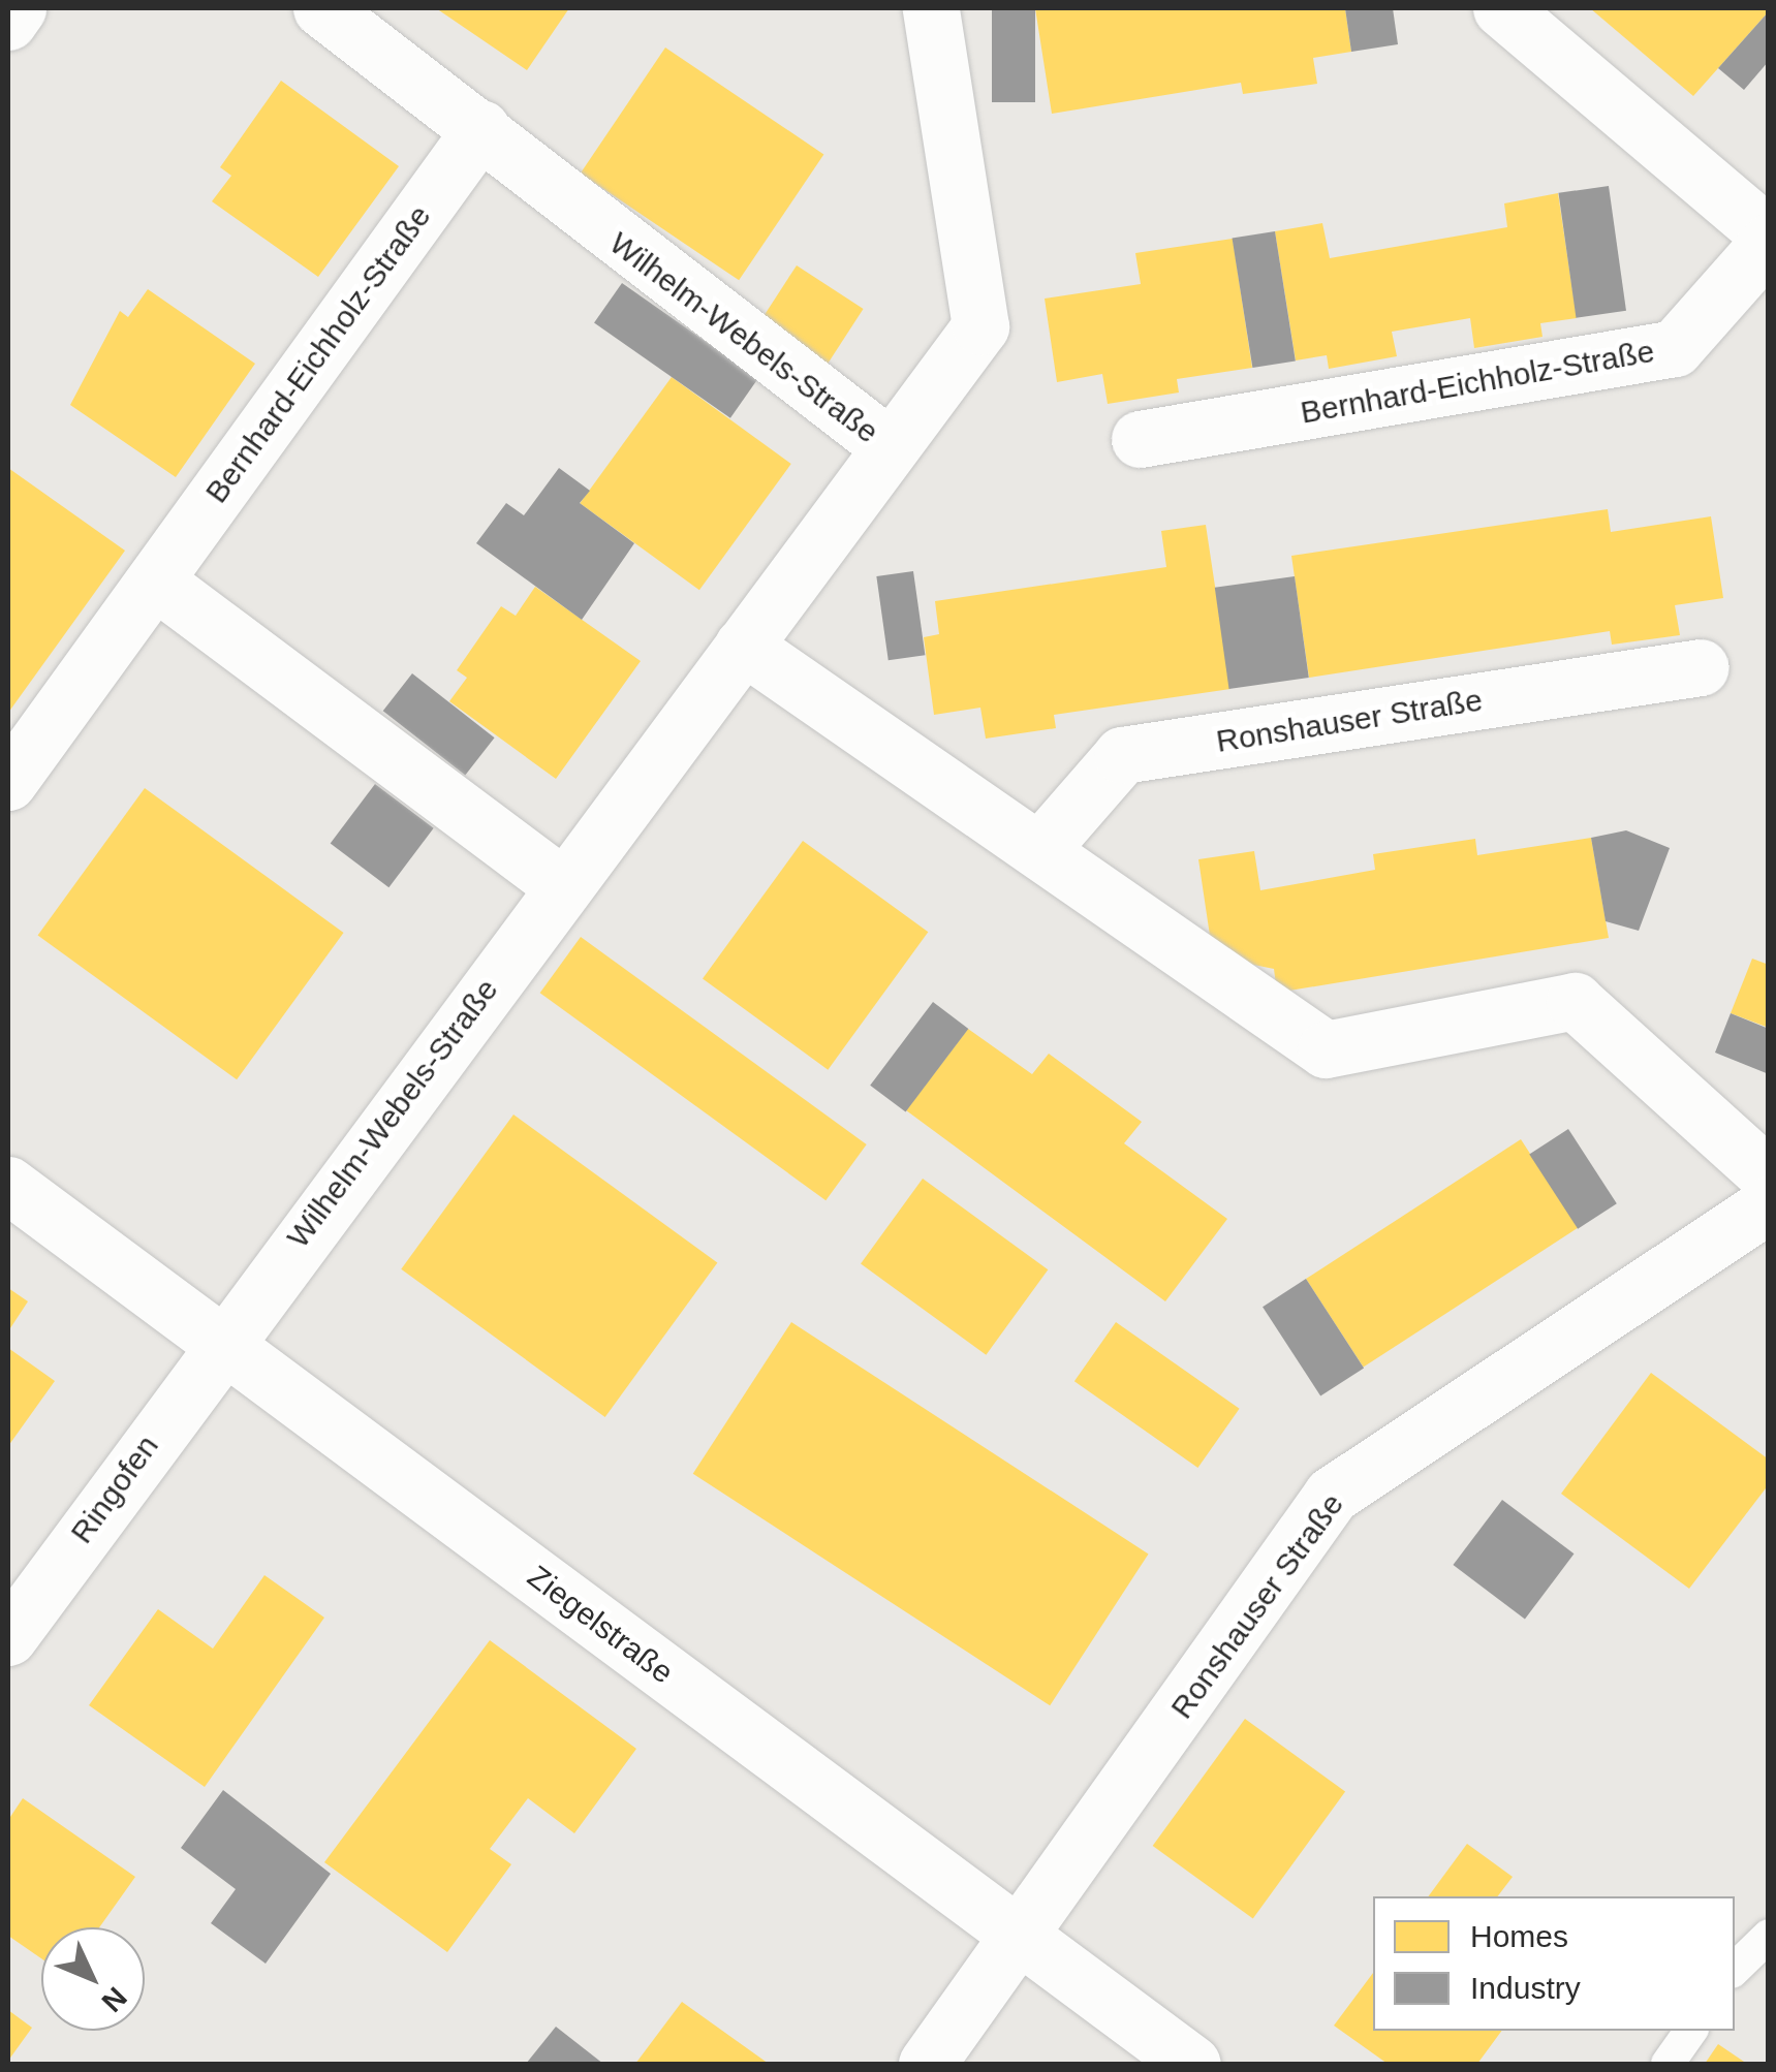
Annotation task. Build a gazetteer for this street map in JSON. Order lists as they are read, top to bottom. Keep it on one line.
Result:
{"streets":{"street":["Wilhelm-Webels-Straße","Bernhard-Eichholz-Straße","Ronshauser Straße","Ringofen","Ziegelstraße"]},"crossings":[["Wilhelm-Webels-Straße","Bernhard-Eichholz-Straße"],["Wilhelm-Webels-Straße","Ringofen"],["Wilhelm-Webels-Straße","Ziegelstraße"],["Ronshauser Straße","Ziegelstraße"],["Ringofen","Ziegelstraße"]],"legend":["Homes","Industry"],"north":"bottom right"}
